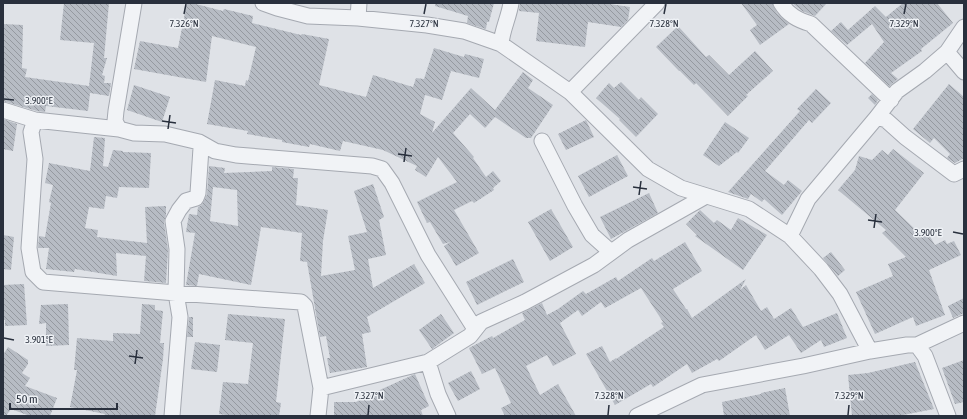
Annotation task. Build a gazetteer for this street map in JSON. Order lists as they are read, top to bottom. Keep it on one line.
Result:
{"scale_bar":"50 m","coordinates":["7.326°N","7.327°N","7.328°N","7.329°N","3.900°E","3.901°E"]}
